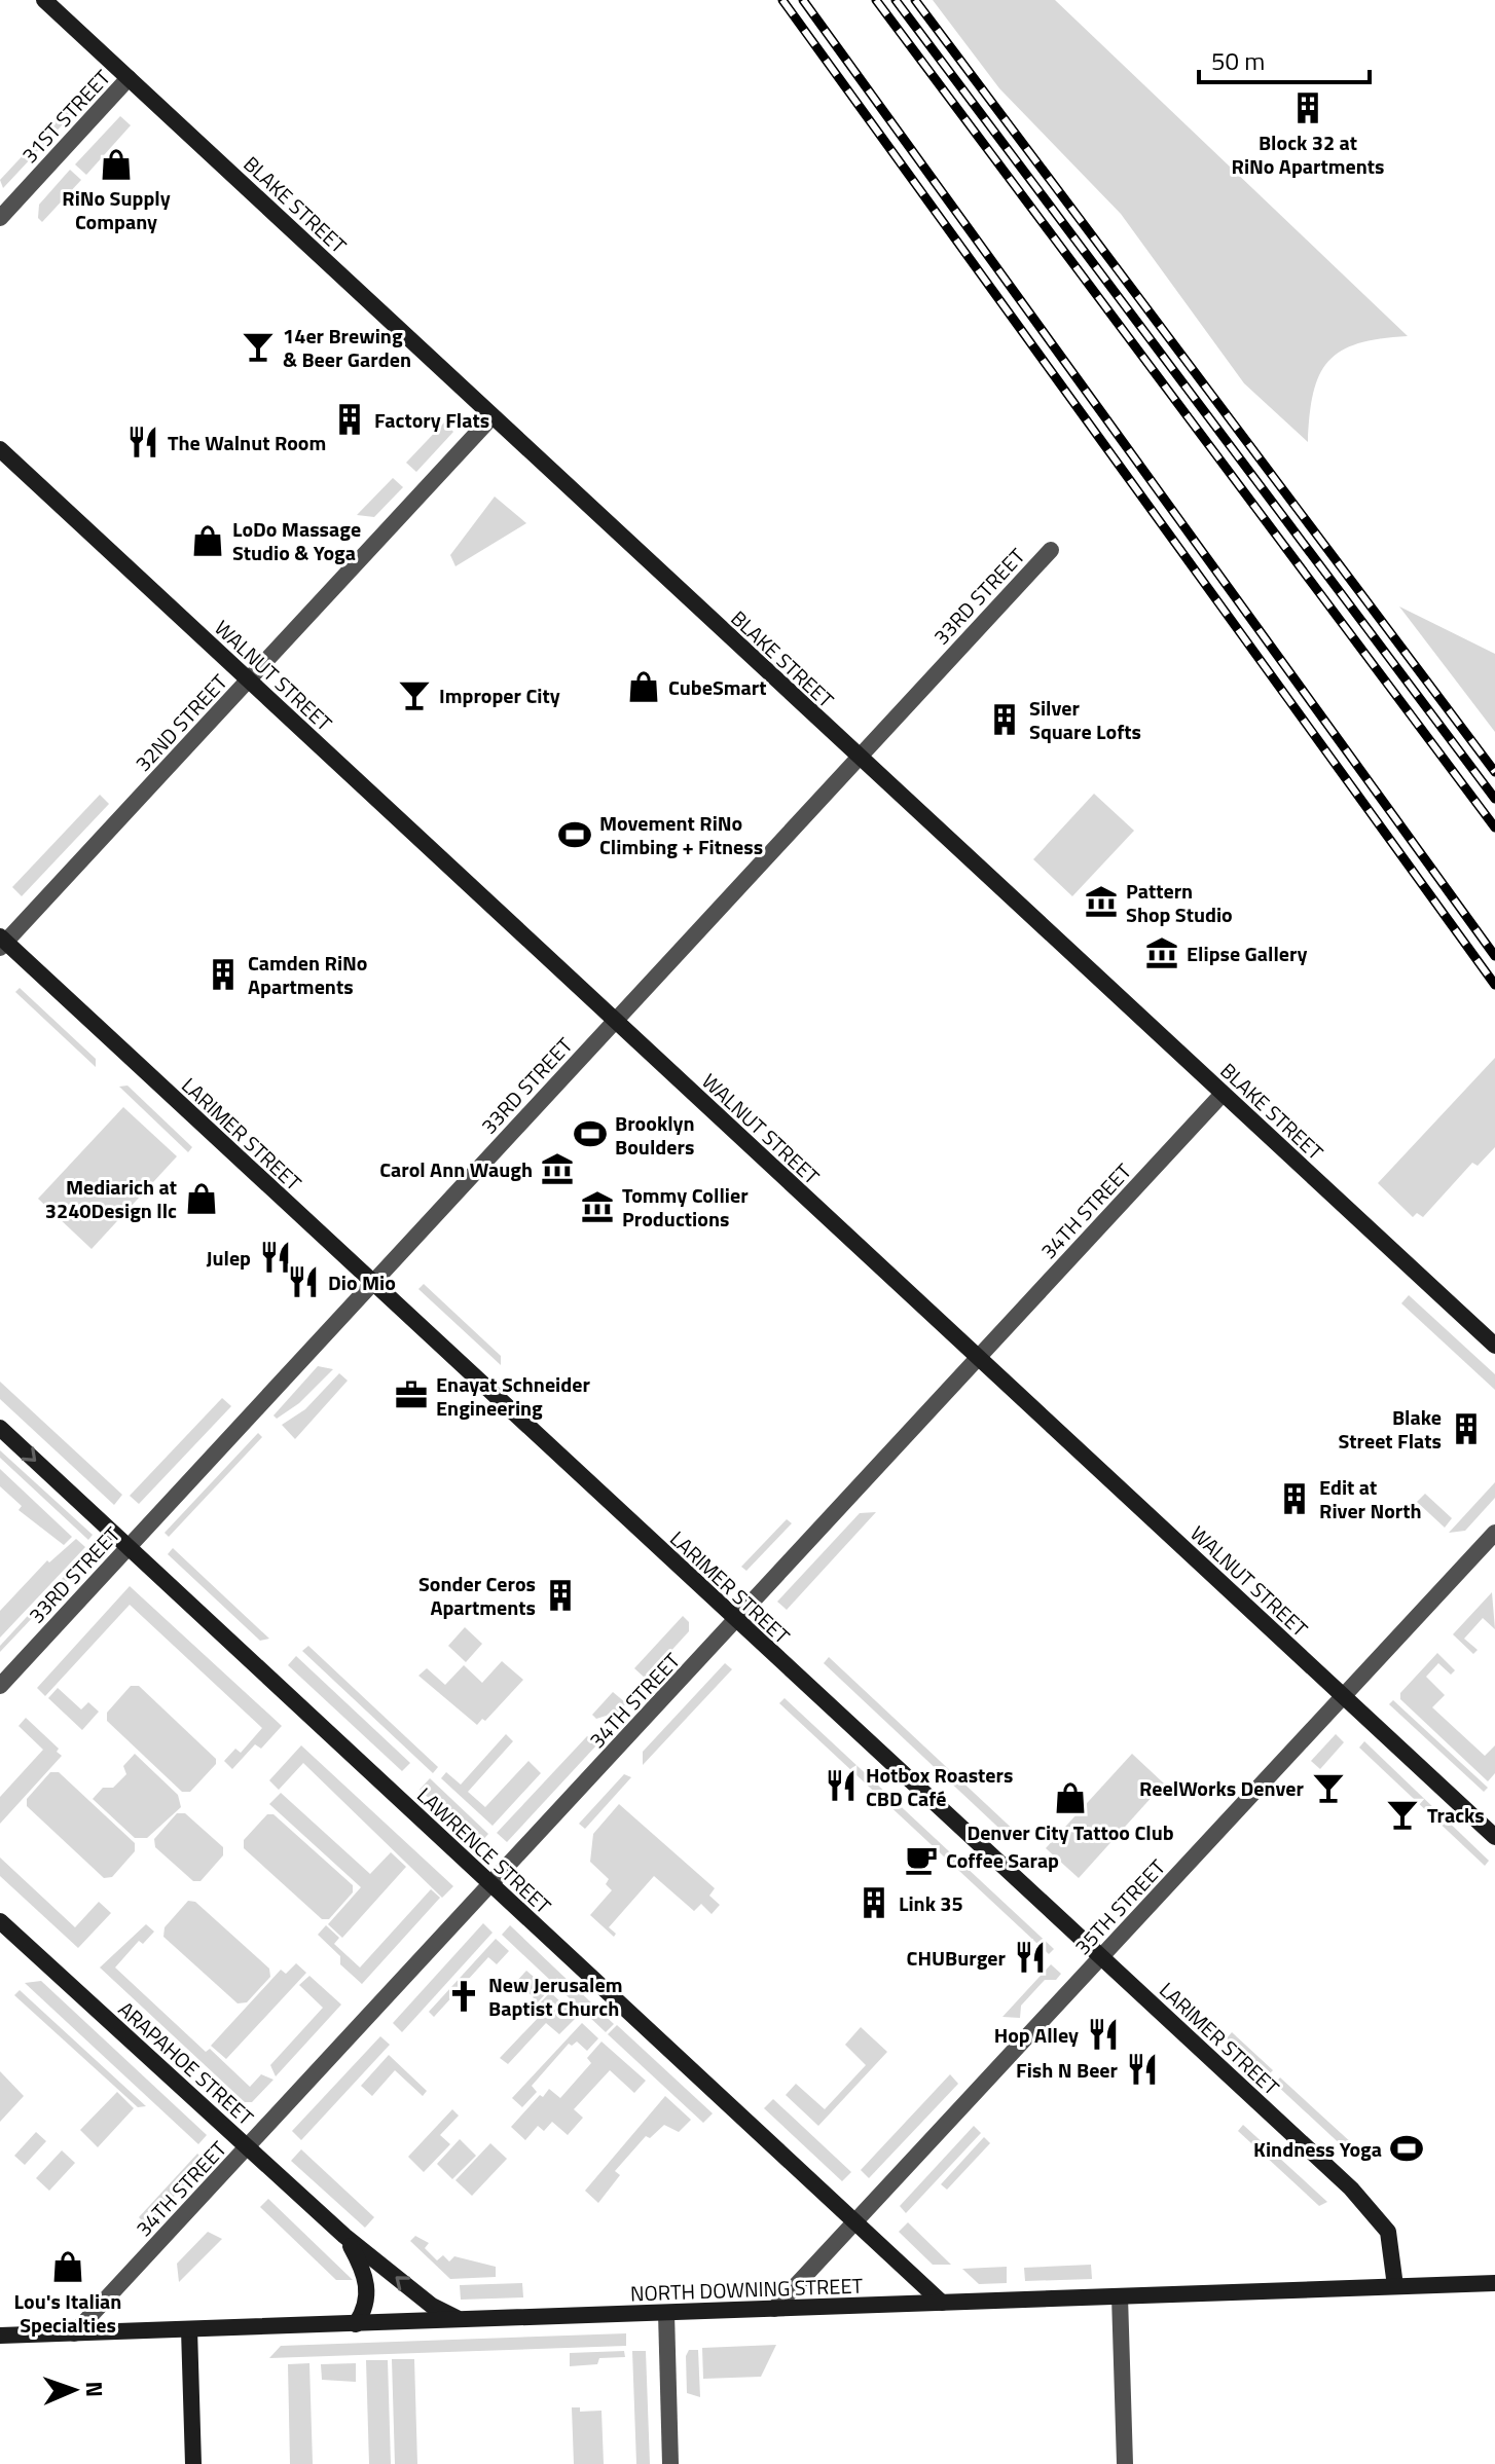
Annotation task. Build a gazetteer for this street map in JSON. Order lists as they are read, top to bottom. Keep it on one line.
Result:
{"streets":{"street":["31ST STREET","BLAKE STREET","33RD STREET","WALNUT STREET","32ND STREET","LARIMER STREET","34TH STREET","LAWRENCE STREET","35TH STREET","ARAPAHOE STREET","NORTH DOWNING STREET"]},"crossings":[["31ST STREET","BLAKE STREET"],["BLAKE STREET","33RD STREET"],["BLAKE STREET","32ND STREET"],["BLAKE STREET","34TH STREET"],["33RD STREET","WALNUT STREET"],["33RD STREET","LARIMER STREET"],["33RD STREET","LAWRENCE STREET"],["WALNUT STREET","32ND STREET"],["WALNUT STREET","34TH STREET"],["WALNUT STREET","35TH STREET"],["32ND STREET","LARIMER STREET"],["LARIMER STREET","34TH STREET"],["LARIMER STREET","35TH STREET"],["LARIMER STREET","NORTH DOWNING STREET"],["34TH STREET","LAWRENCE STREET"],["34TH STREET","ARAPAHOE STREET"],["34TH STREET","NORTH DOWNING STREET"],["LAWRENCE STREET","35TH STREET"],["LAWRENCE STREET","NORTH DOWNING STREET"],["35TH STREET","NORTH DOWNING STREET"],["ARAPAHOE STREET","NORTH DOWNING STREET"]],"places":{"building":["Block 32 at RiNo Apartments","Factory Flats","Silver Square Lofts","Camden RiNo Apartments","Blake Street Flats","Edit at River North","Sonder Ceros Apartments","Link 35"],"shop":["RiNo Supply Company","LoDo Massage Studio & Yoga","CubeSmart","Mediarich at 3240Design llc","Denver City Tattoo Club","Lou's Italian Specialties"],"bar":["14er Brewing & Beer Garden","Improper City","ReelWorks Denver","Tracks"],"restaurant":["The Walnut Room","Julep","Dio Mio","Hotbox Roasters CBD Café","CHUBurger","Hop Alley","Fish N Beer"],"sports":["Movement RiNo Climbing + Fitness","Brooklyn Boulders","Kindness Yoga"],"museum":["Pattern Shop Studio","Elipse Gallery","Carol Ann Waugh","Tommy Collier Productions"],"office":["Enayat Schneider Engineering"],"cafe":["Coffee Sarap"],"church":["New Jerusalem Baptist Church"]},"scale_bar":"50 m","north":"right"}
